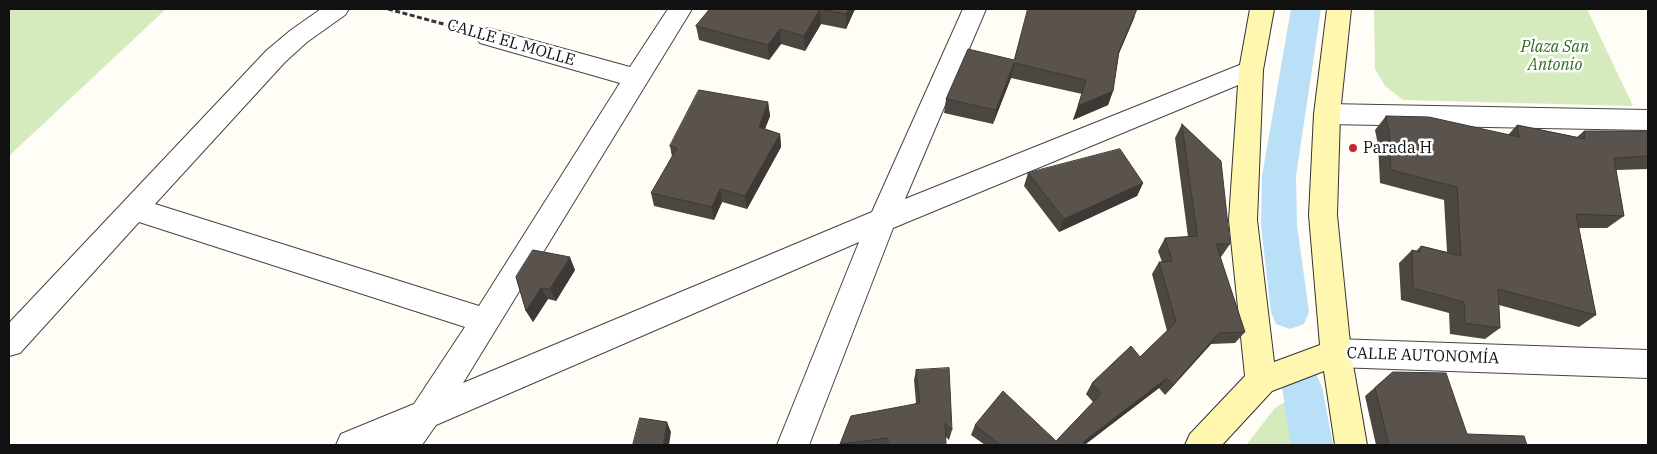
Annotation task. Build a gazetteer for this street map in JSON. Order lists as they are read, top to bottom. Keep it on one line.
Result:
{"streets":{"main road":["CALLE AUTONOMÍA"],"street":["CALLE EL MOLLE"]},"parks":["Plaza San Antonio"],"places":["Parada H"]}
